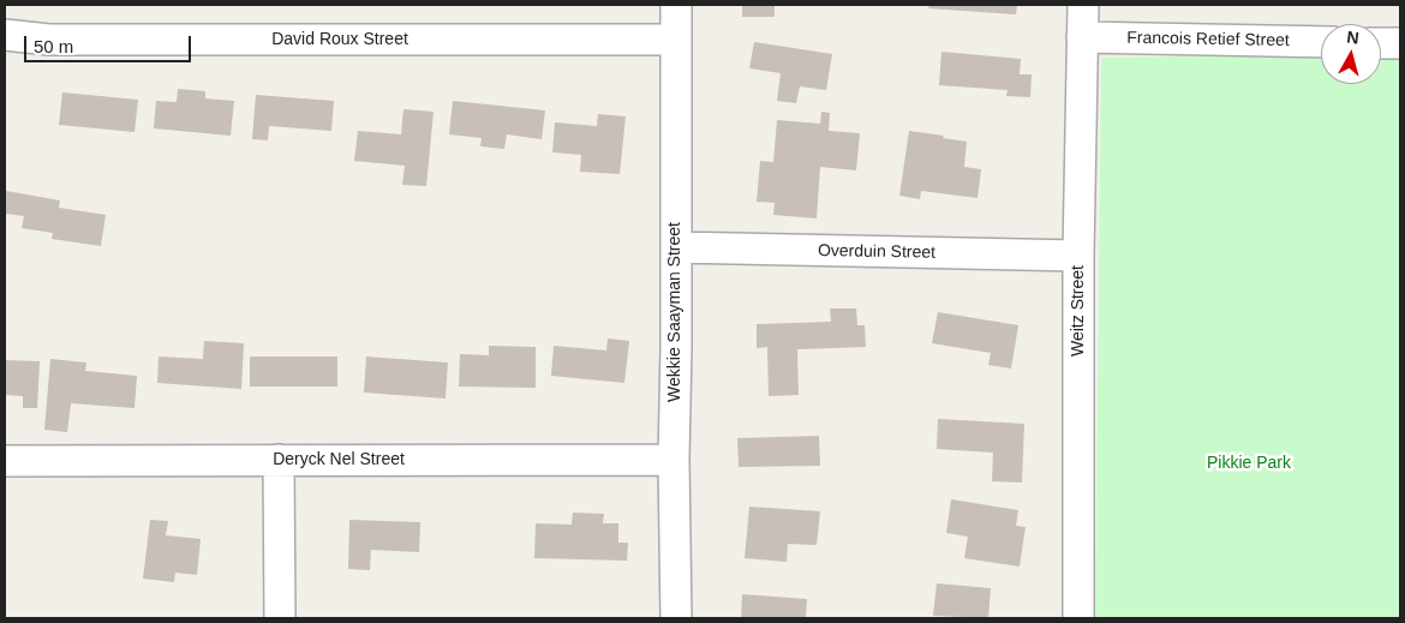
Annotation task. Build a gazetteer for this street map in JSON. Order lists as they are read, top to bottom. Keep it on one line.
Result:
{"streets":{"street":["David Roux Street","Francois Retief Street","Overduin Street","Weitz Street","Wekkie Saayman Street","Deryck Nel Street"]},"crossings":[["David Roux Street","Wekkie Saayman Street"],["Francois Retief Street","Weitz Street"],["Overduin Street","Weitz Street"],["Overduin Street","Wekkie Saayman Street"],["Wekkie Saayman Street","Deryck Nel Street"]],"parks":["Pikkie Park"],"scale_bar":"50 m","north":"top"}
